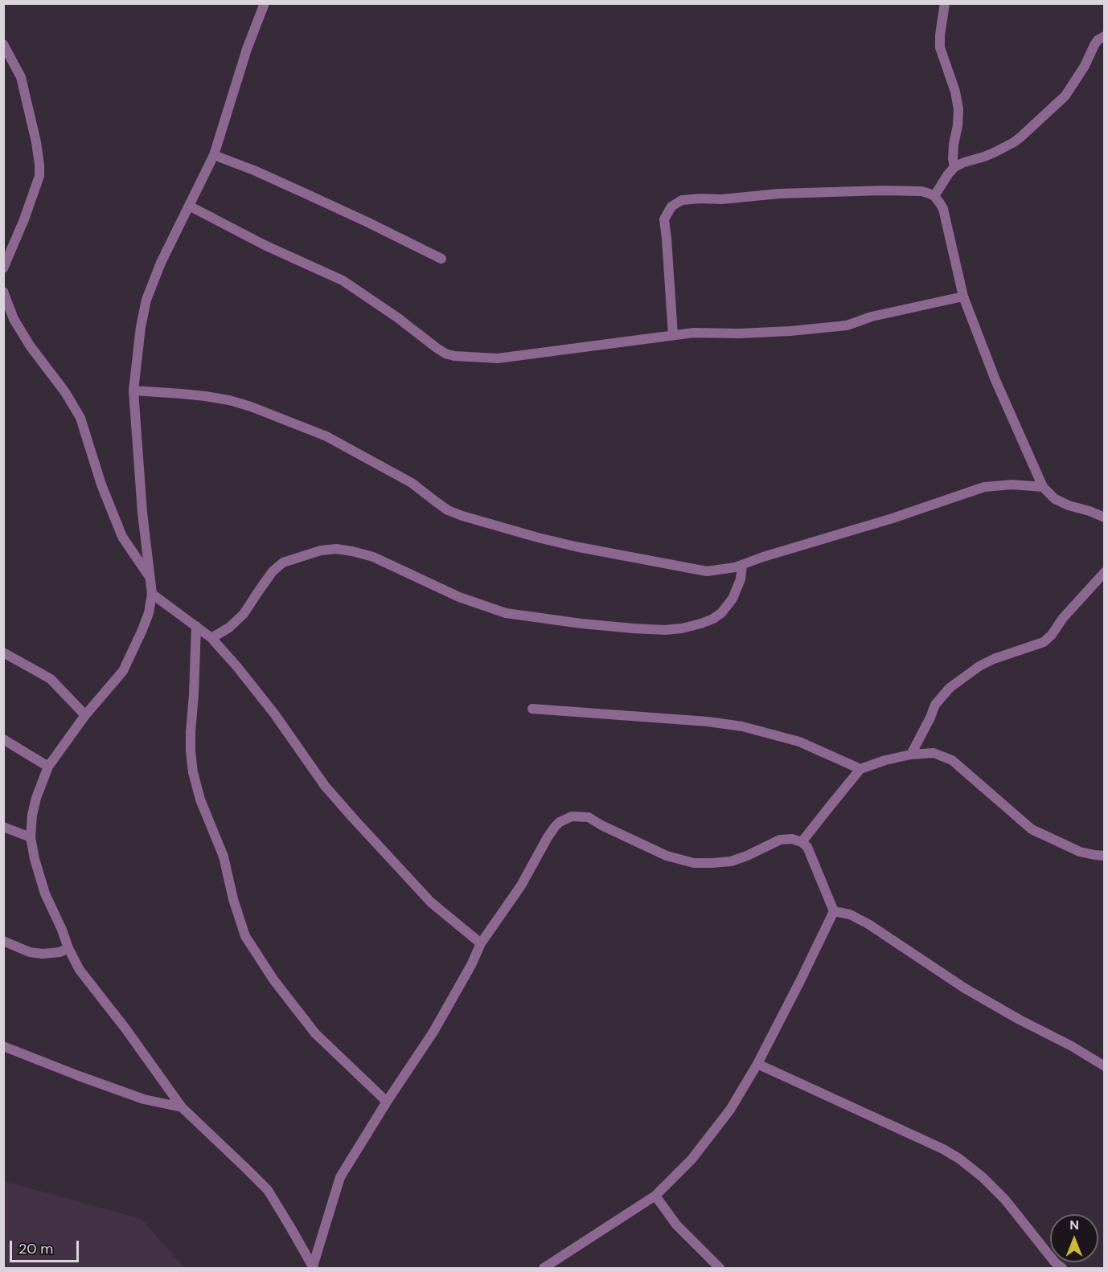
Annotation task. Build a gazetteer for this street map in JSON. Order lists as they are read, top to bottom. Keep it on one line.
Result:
{"scale_bar":"20 m","north":"top"}
